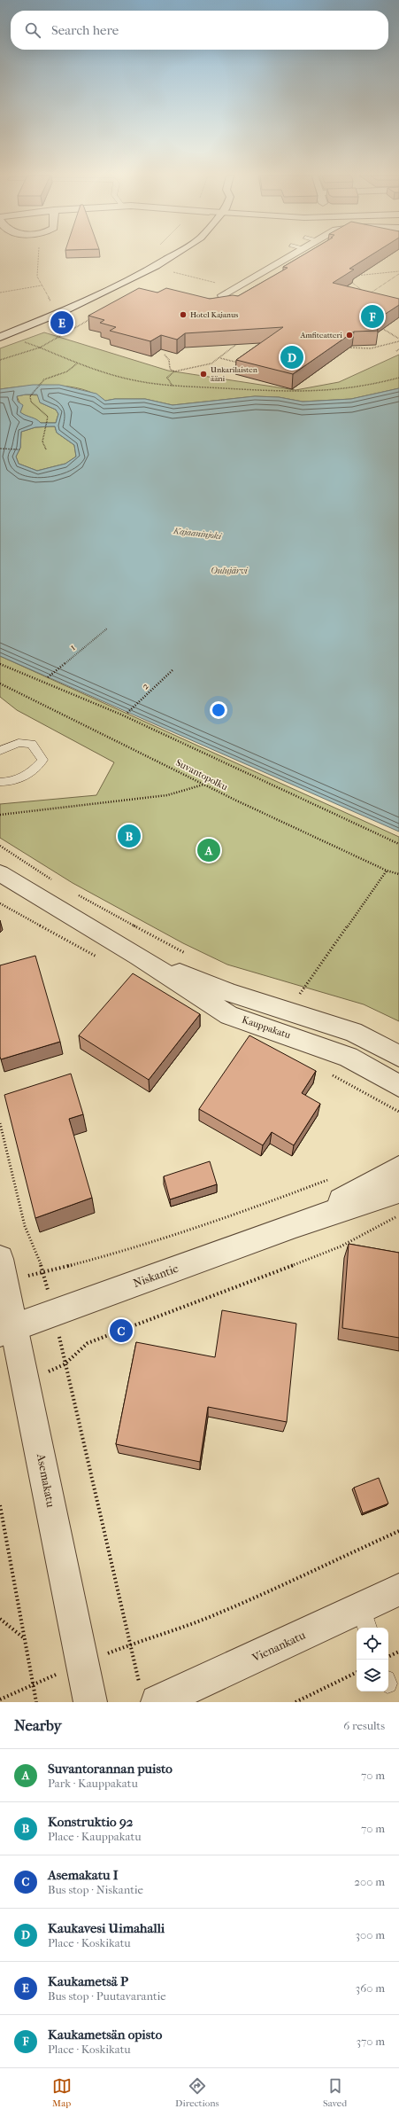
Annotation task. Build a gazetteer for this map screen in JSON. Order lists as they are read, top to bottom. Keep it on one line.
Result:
{"streets":{"street":["Kauppakatu","Niskantie","Asemakatu","Vienankatu"],"path":["1","2","Suvantopolku"]},"crossings":[["Niskantie","Asemakatu"]],"water":["Kajaaninjoki","Oulujärvi"],"places":["Hotel Kajanus","Amfiteatteri","Unkarilaisten ääni"],"page":{"search":"Search here","pins":["F","E","D","B","A","C"],"heading":["Nearby","6 results"],"list":[{"mark":"A","name":"Suvantorannan puisto","note":"Park · Kauppakatu","value":"70 m"},{"mark":"B","name":"Konstruktio 92","note":"Place · Kauppakatu","value":"70 m"},{"mark":"C","name":"Asemakatu I","note":"Bus stop · Niskantie","value":"200 m"},{"mark":"D","name":"Kaukavesi Uimahalli","note":"Place · Koskikatu","value":"300 m"},{"mark":"E","name":"Kaukametsä P","note":"Bus stop · Puutavarantie","value":"360 m"},{"mark":"F","name":"Kaukametsän opisto","note":"Place · Koskikatu","value":"370 m"}],"nav":["Map","Directions","Saved"]}}
